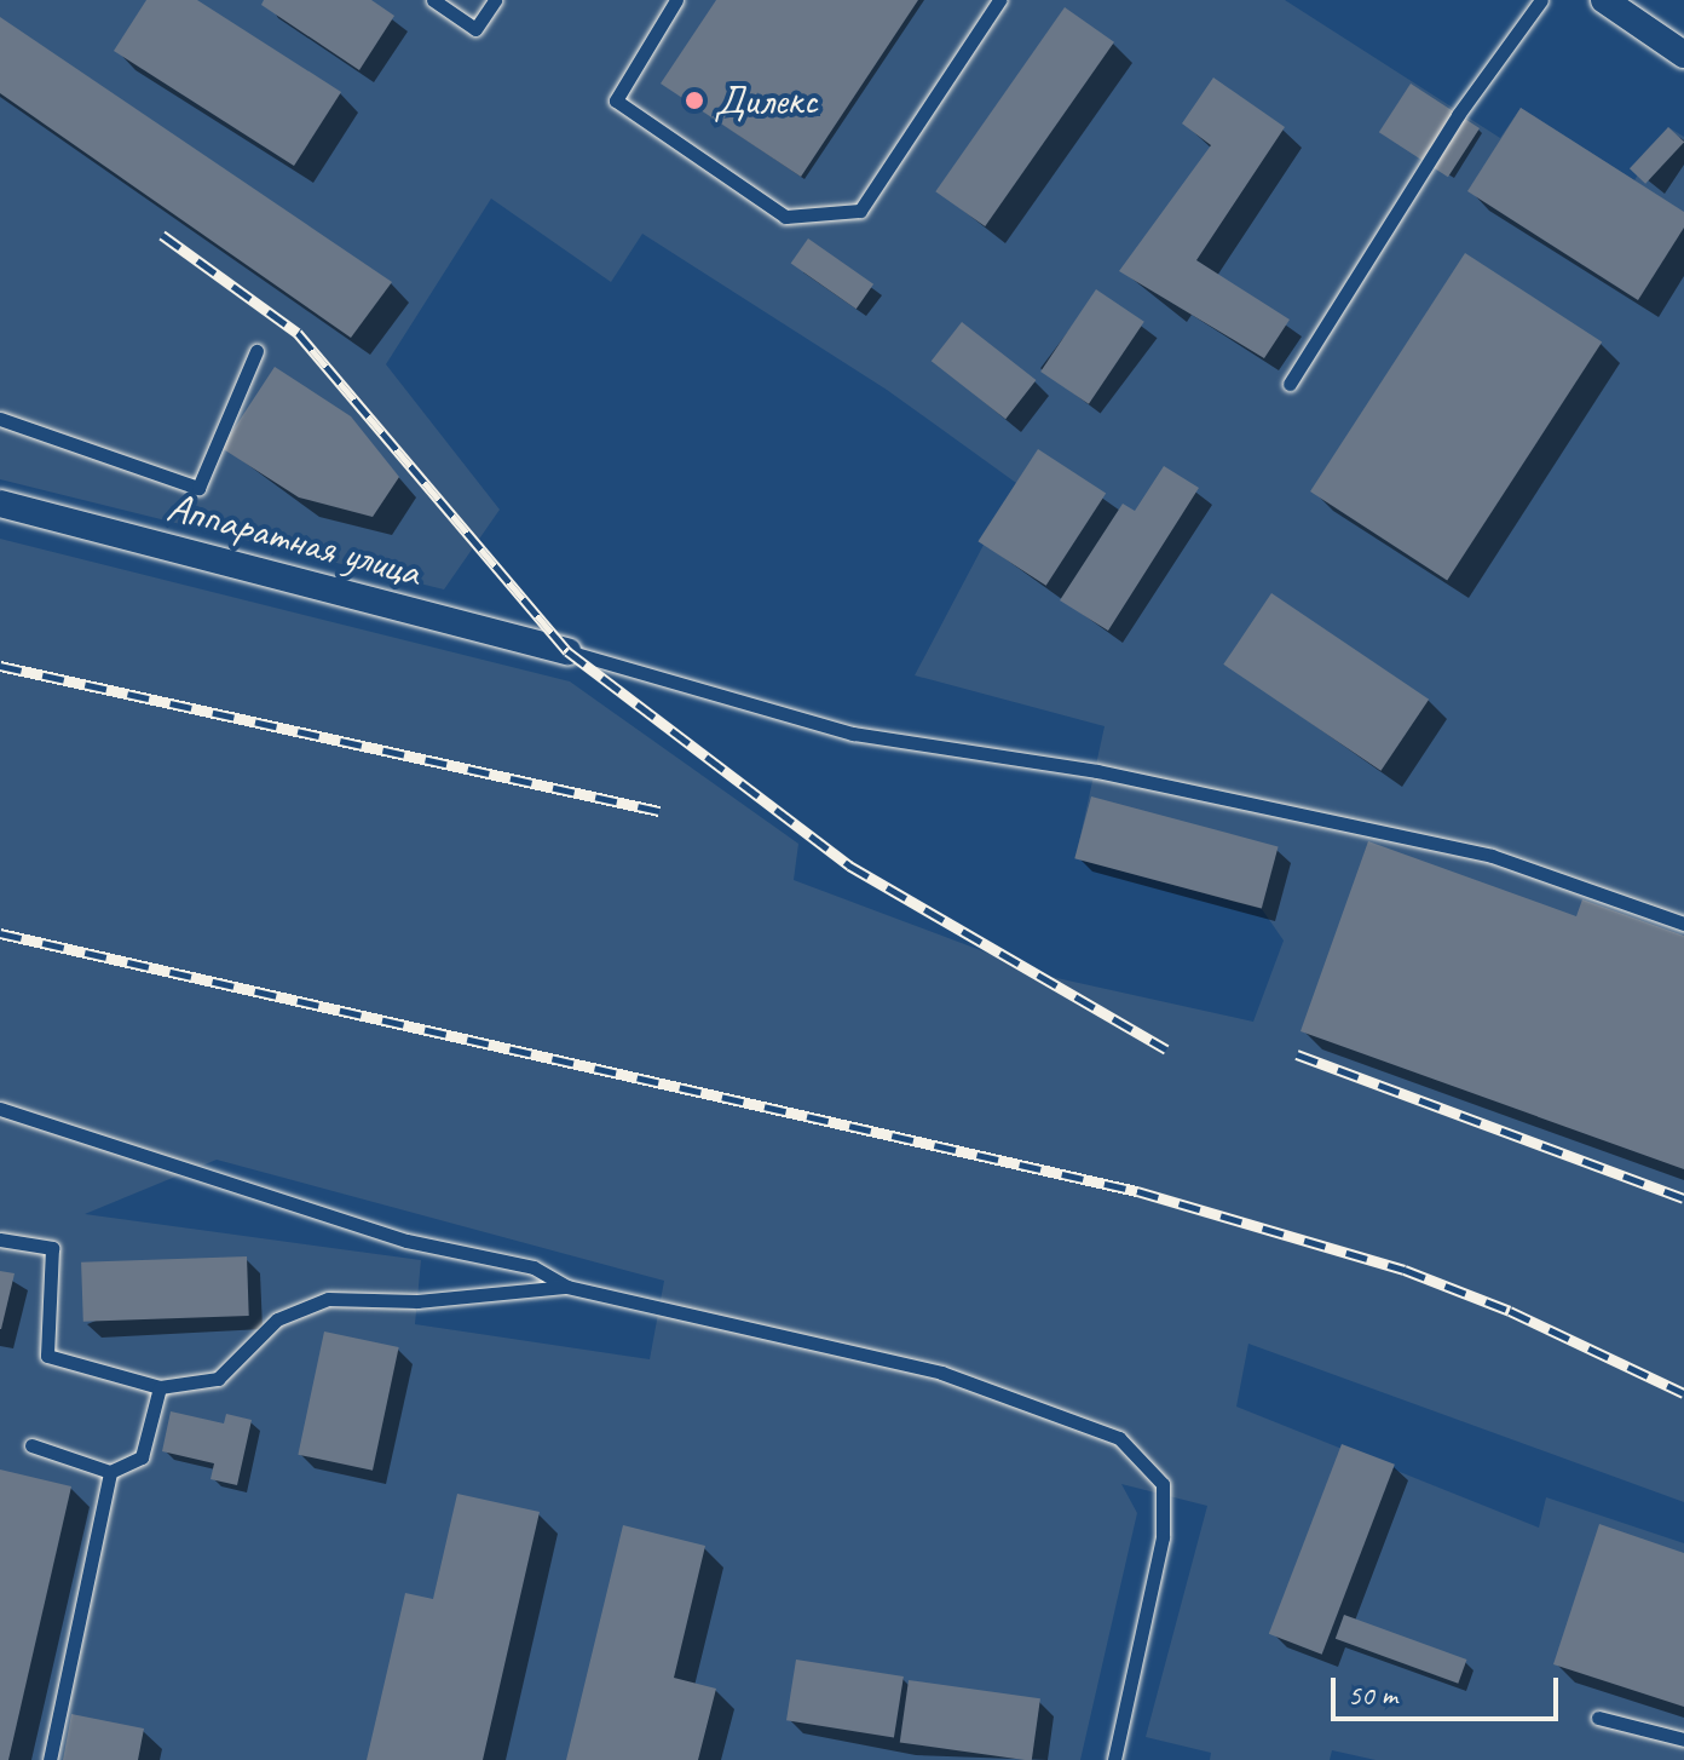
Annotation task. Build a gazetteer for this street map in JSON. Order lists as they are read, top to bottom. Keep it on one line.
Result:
{"streets":{"street":["Аппаратная улица"]},"places":["Дилекс"],"scale_bar":"50 m"}
